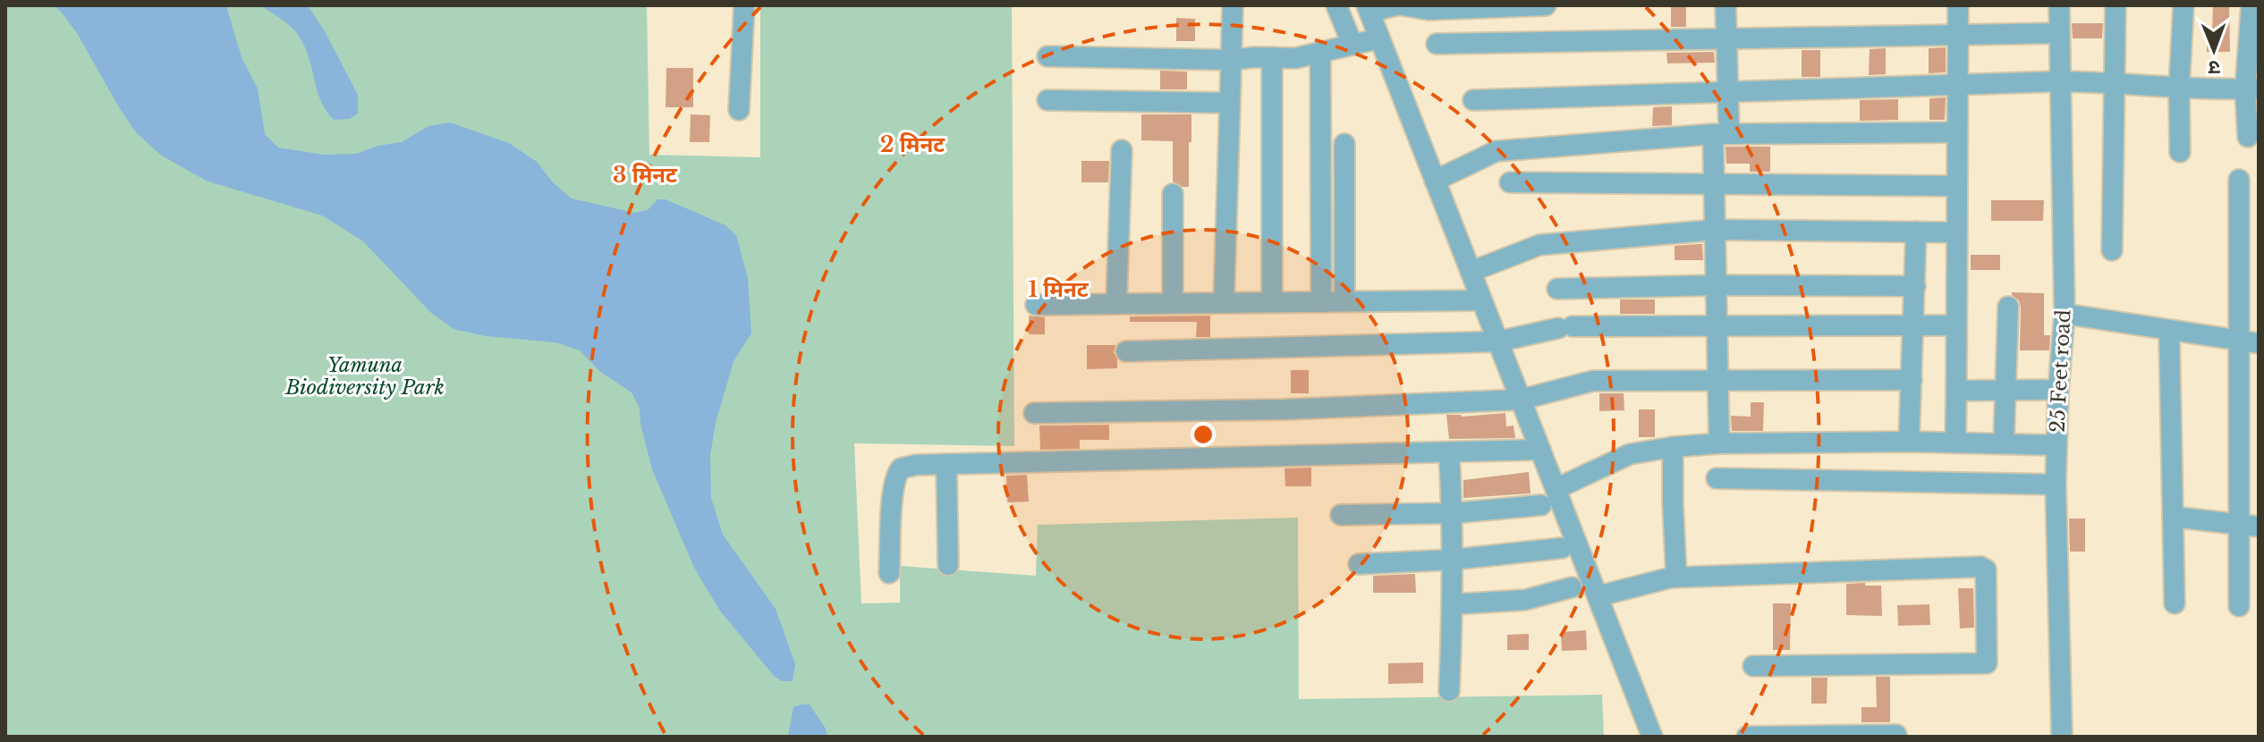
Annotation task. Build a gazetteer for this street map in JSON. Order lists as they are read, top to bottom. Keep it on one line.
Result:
{"streets":{"street":["25 Feet road"]},"parks":["Yamuna Biodiversity Park"],"north":"bottom","rings":["2 मिनट","3 मिनट","1 मिनट"]}
